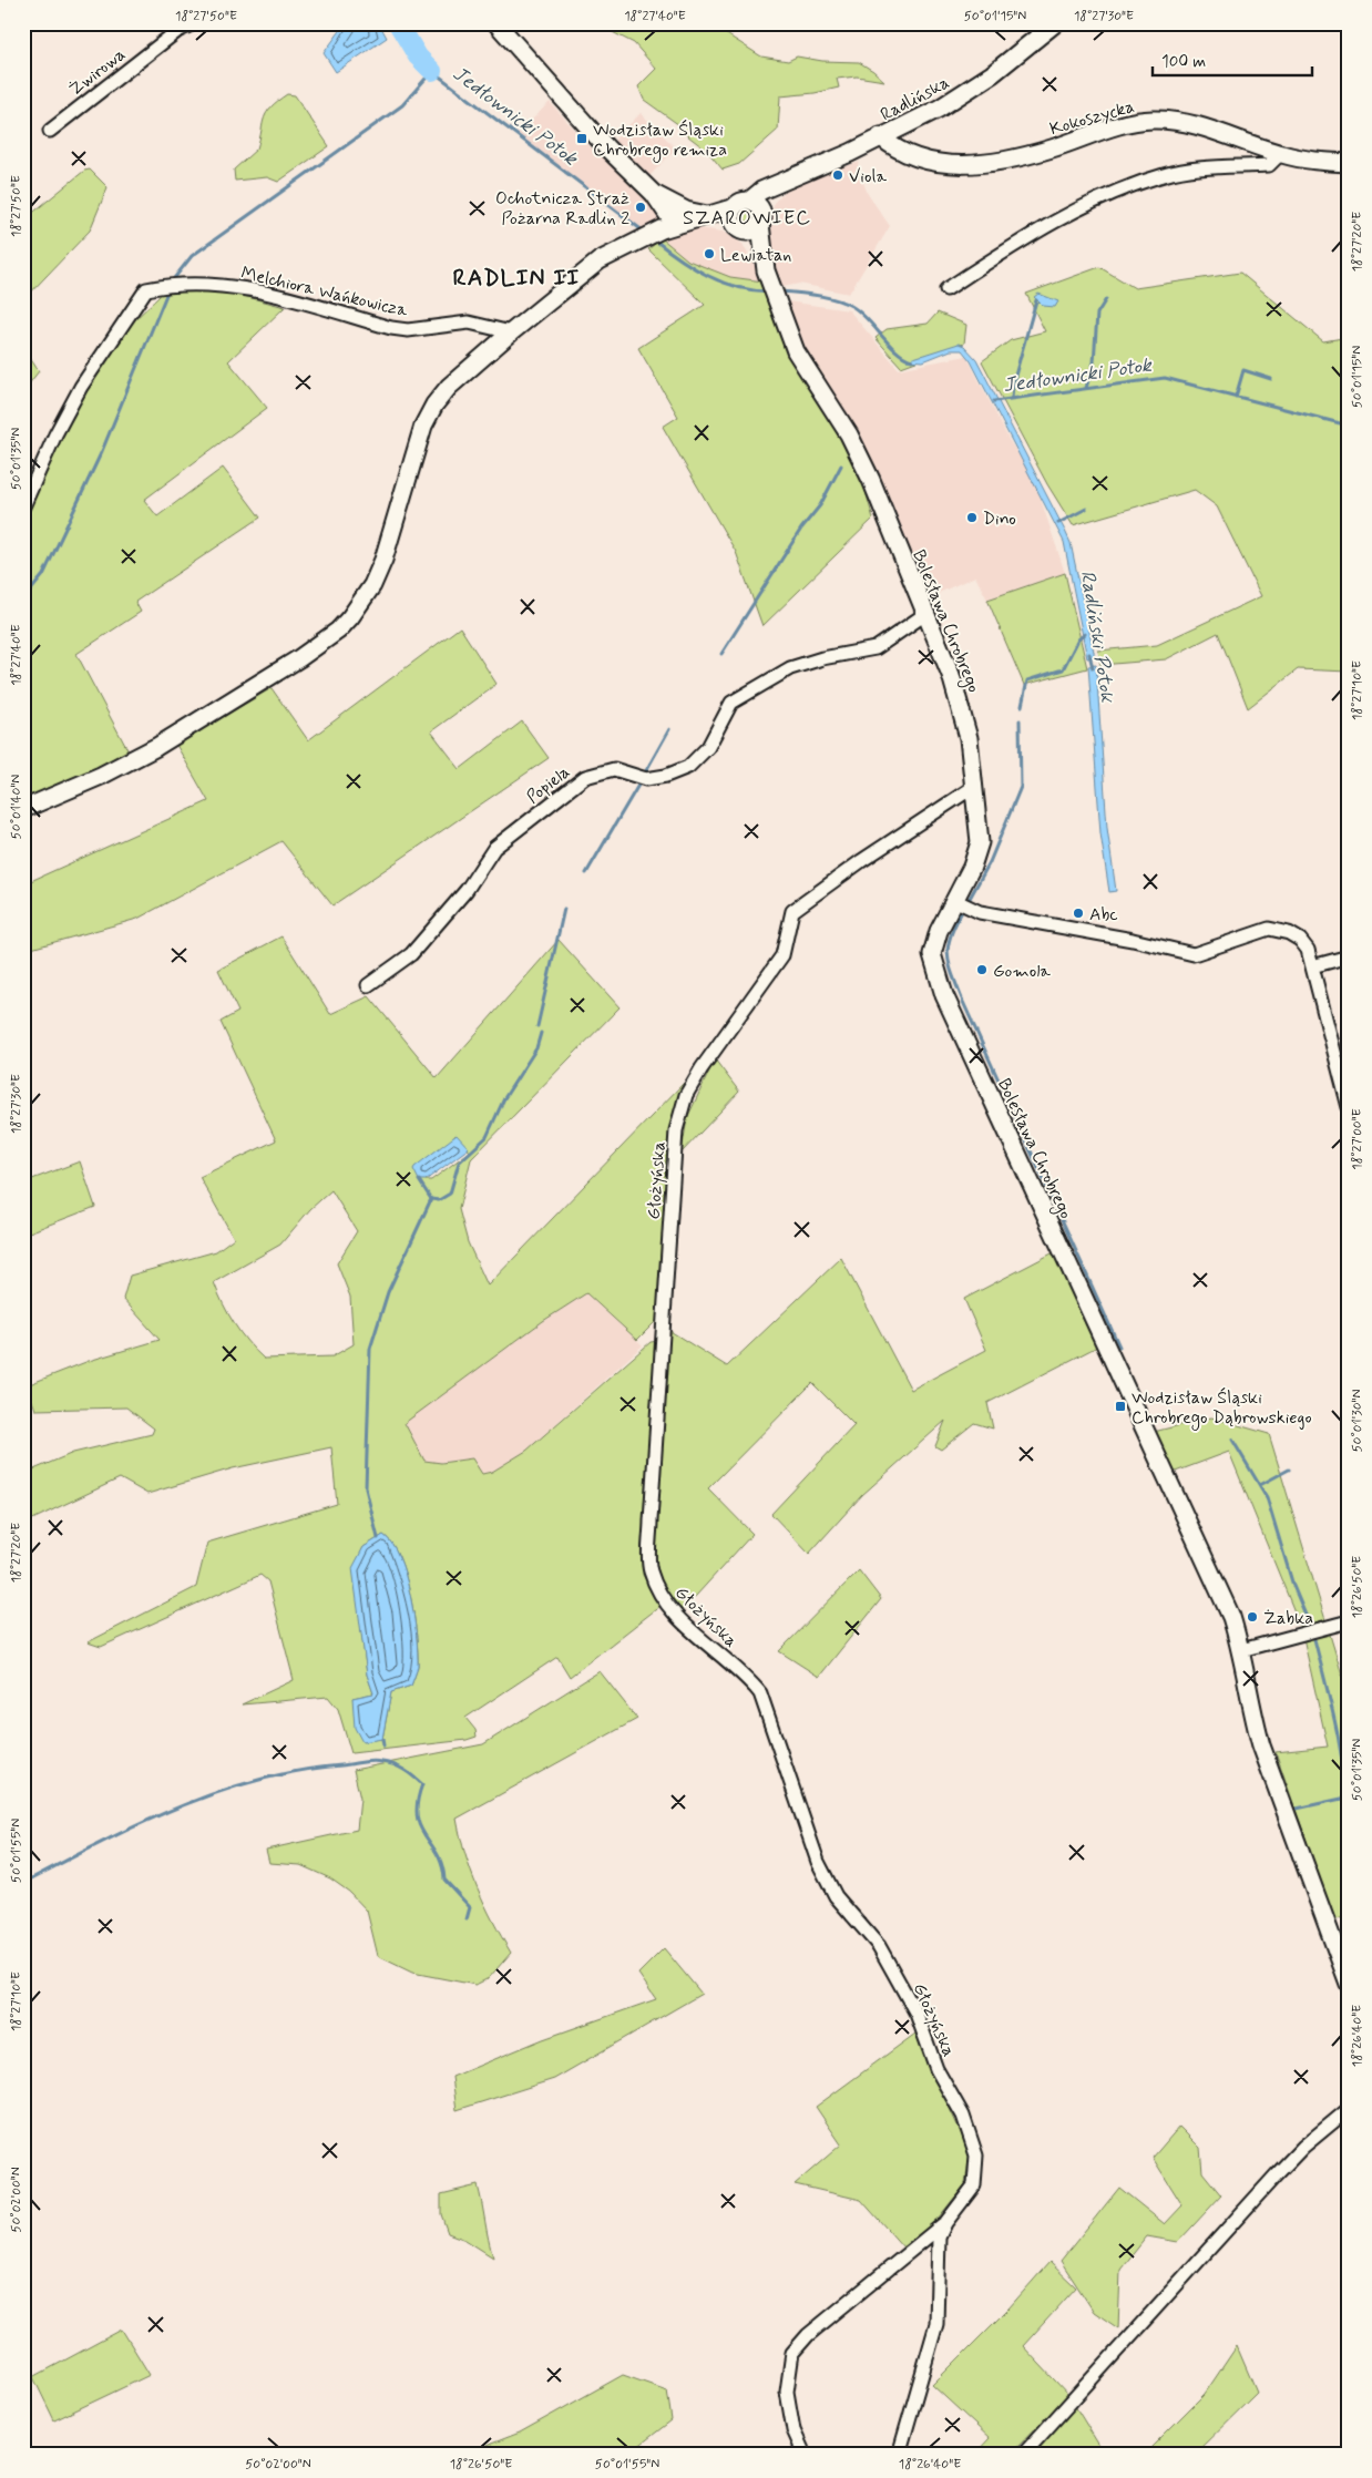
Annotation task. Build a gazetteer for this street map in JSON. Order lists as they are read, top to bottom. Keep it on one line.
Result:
{"streets":{"street":["Żwirowa","Radlińska","Kokoszycka","Melchiora Wańkowicza","Bolesława Chrobrego","Popiela","Głożyńska"]},"crossings":[["Radlińska","Kokoszycka"],["Radlińska","Bolesława Chrobrego"],["Bolesława Chrobrego","Popiela"],["Bolesława Chrobrego","Głożyńska"]],"districts":["SZAROWIEC","RADLIN II"],"water":["Jedłownicki Potok","Radliński Potok"],"places":{"transit":["Wodzisław Śląski Chrobrego remiza","Wodzisław Śląski Chrobrego Dąbrowskiego"],"other":["Viola","Ochotnicza Straż Pożarna Radlin 2","Lewiatan","Dino","Abc","Gomola","Żabka"]},"scale_bar":"100 m","coordinates":["18°27'50\"E","18°27'40\"E","50°01'15\"N","18°27'30\"E","18°27'20\"E","50°01'35\"N","18°27'10\"E","50°01'40\"N","18°27'00\"E","50°01'30\"N","18°26'50\"E","50°01'55\"N","18°26'40\"E","50°02'00\"N"]}
